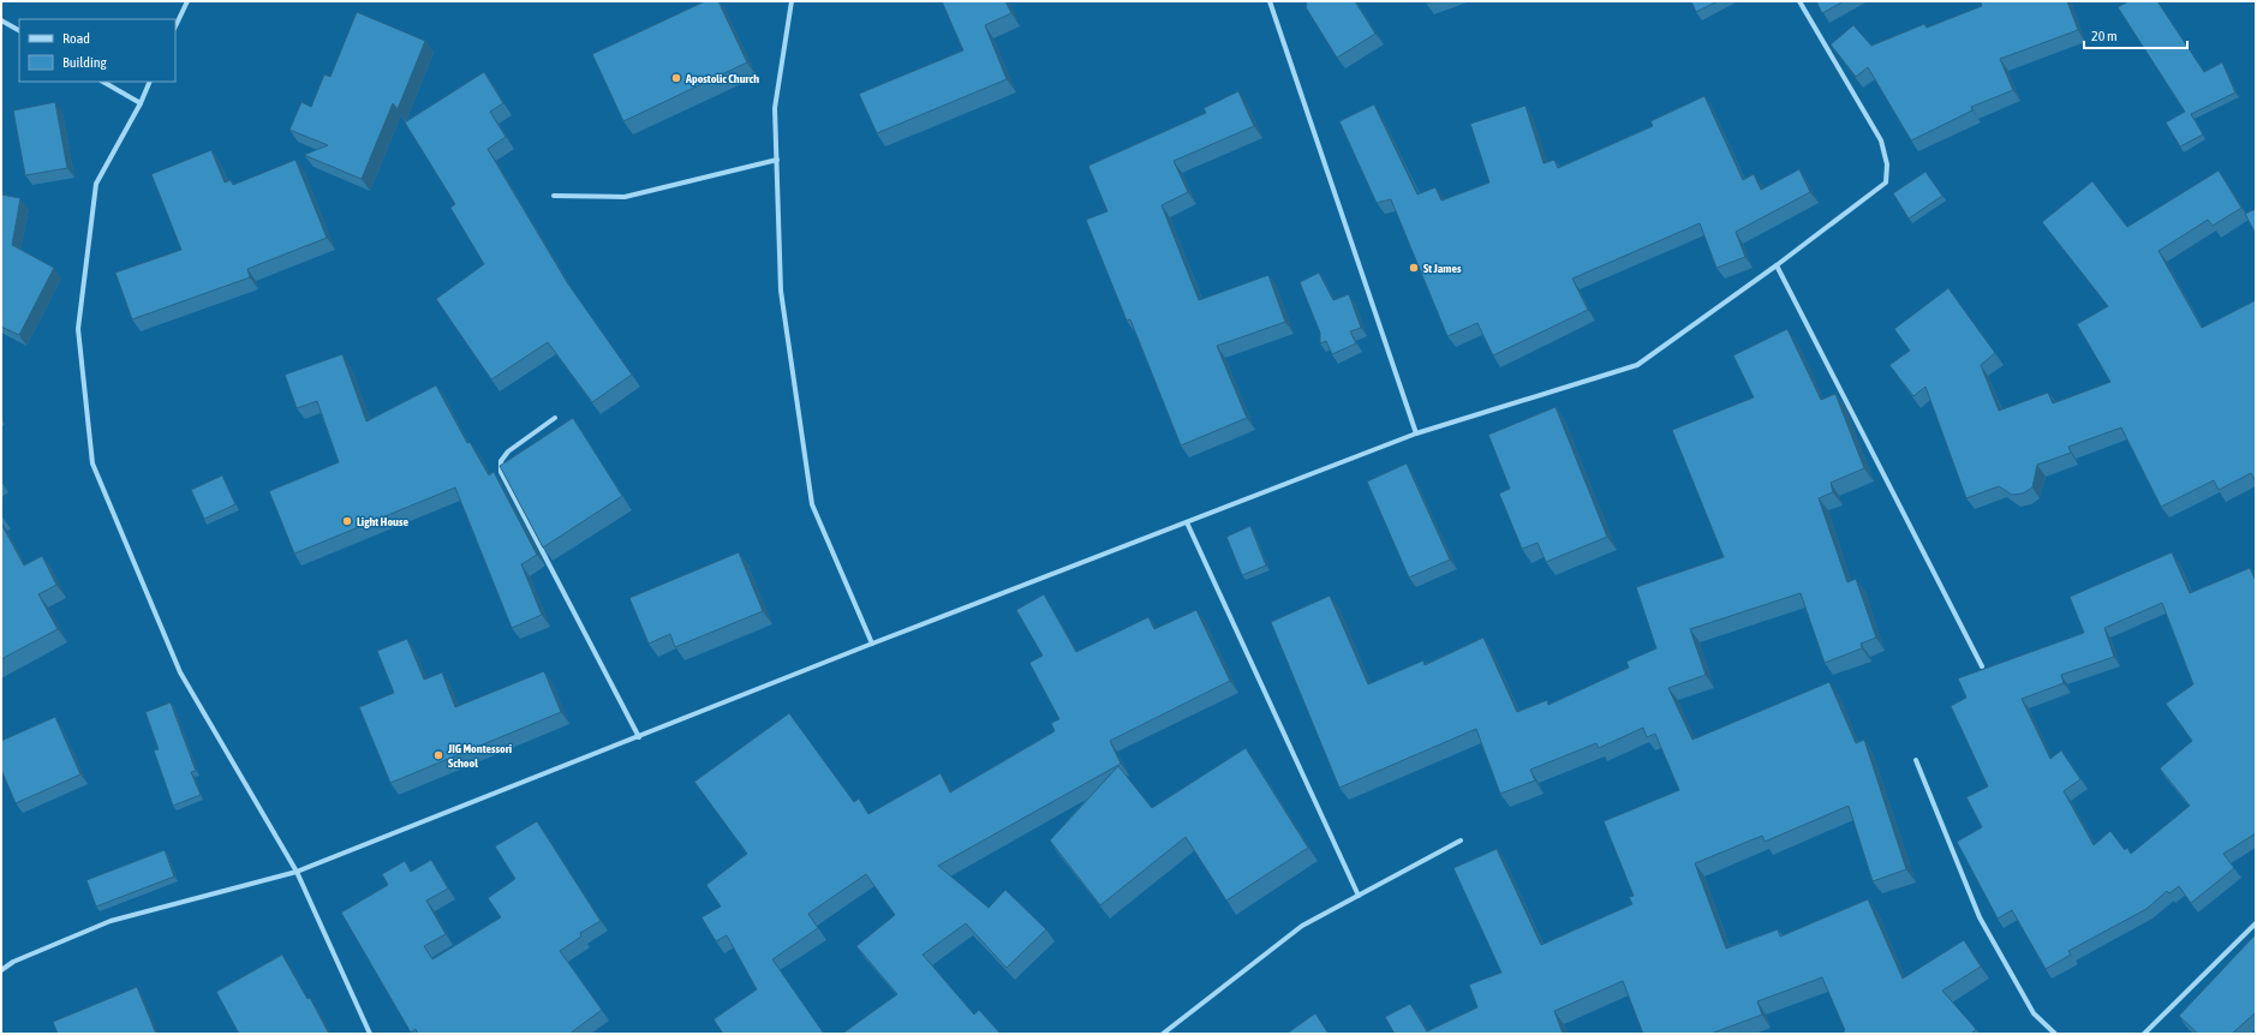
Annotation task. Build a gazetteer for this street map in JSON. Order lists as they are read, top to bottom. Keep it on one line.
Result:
{"places":["Apostolic Church","St James","Light House","JIG Montessori School"],"legend":["Road","Building"],"scale_bar":"20 m"}
